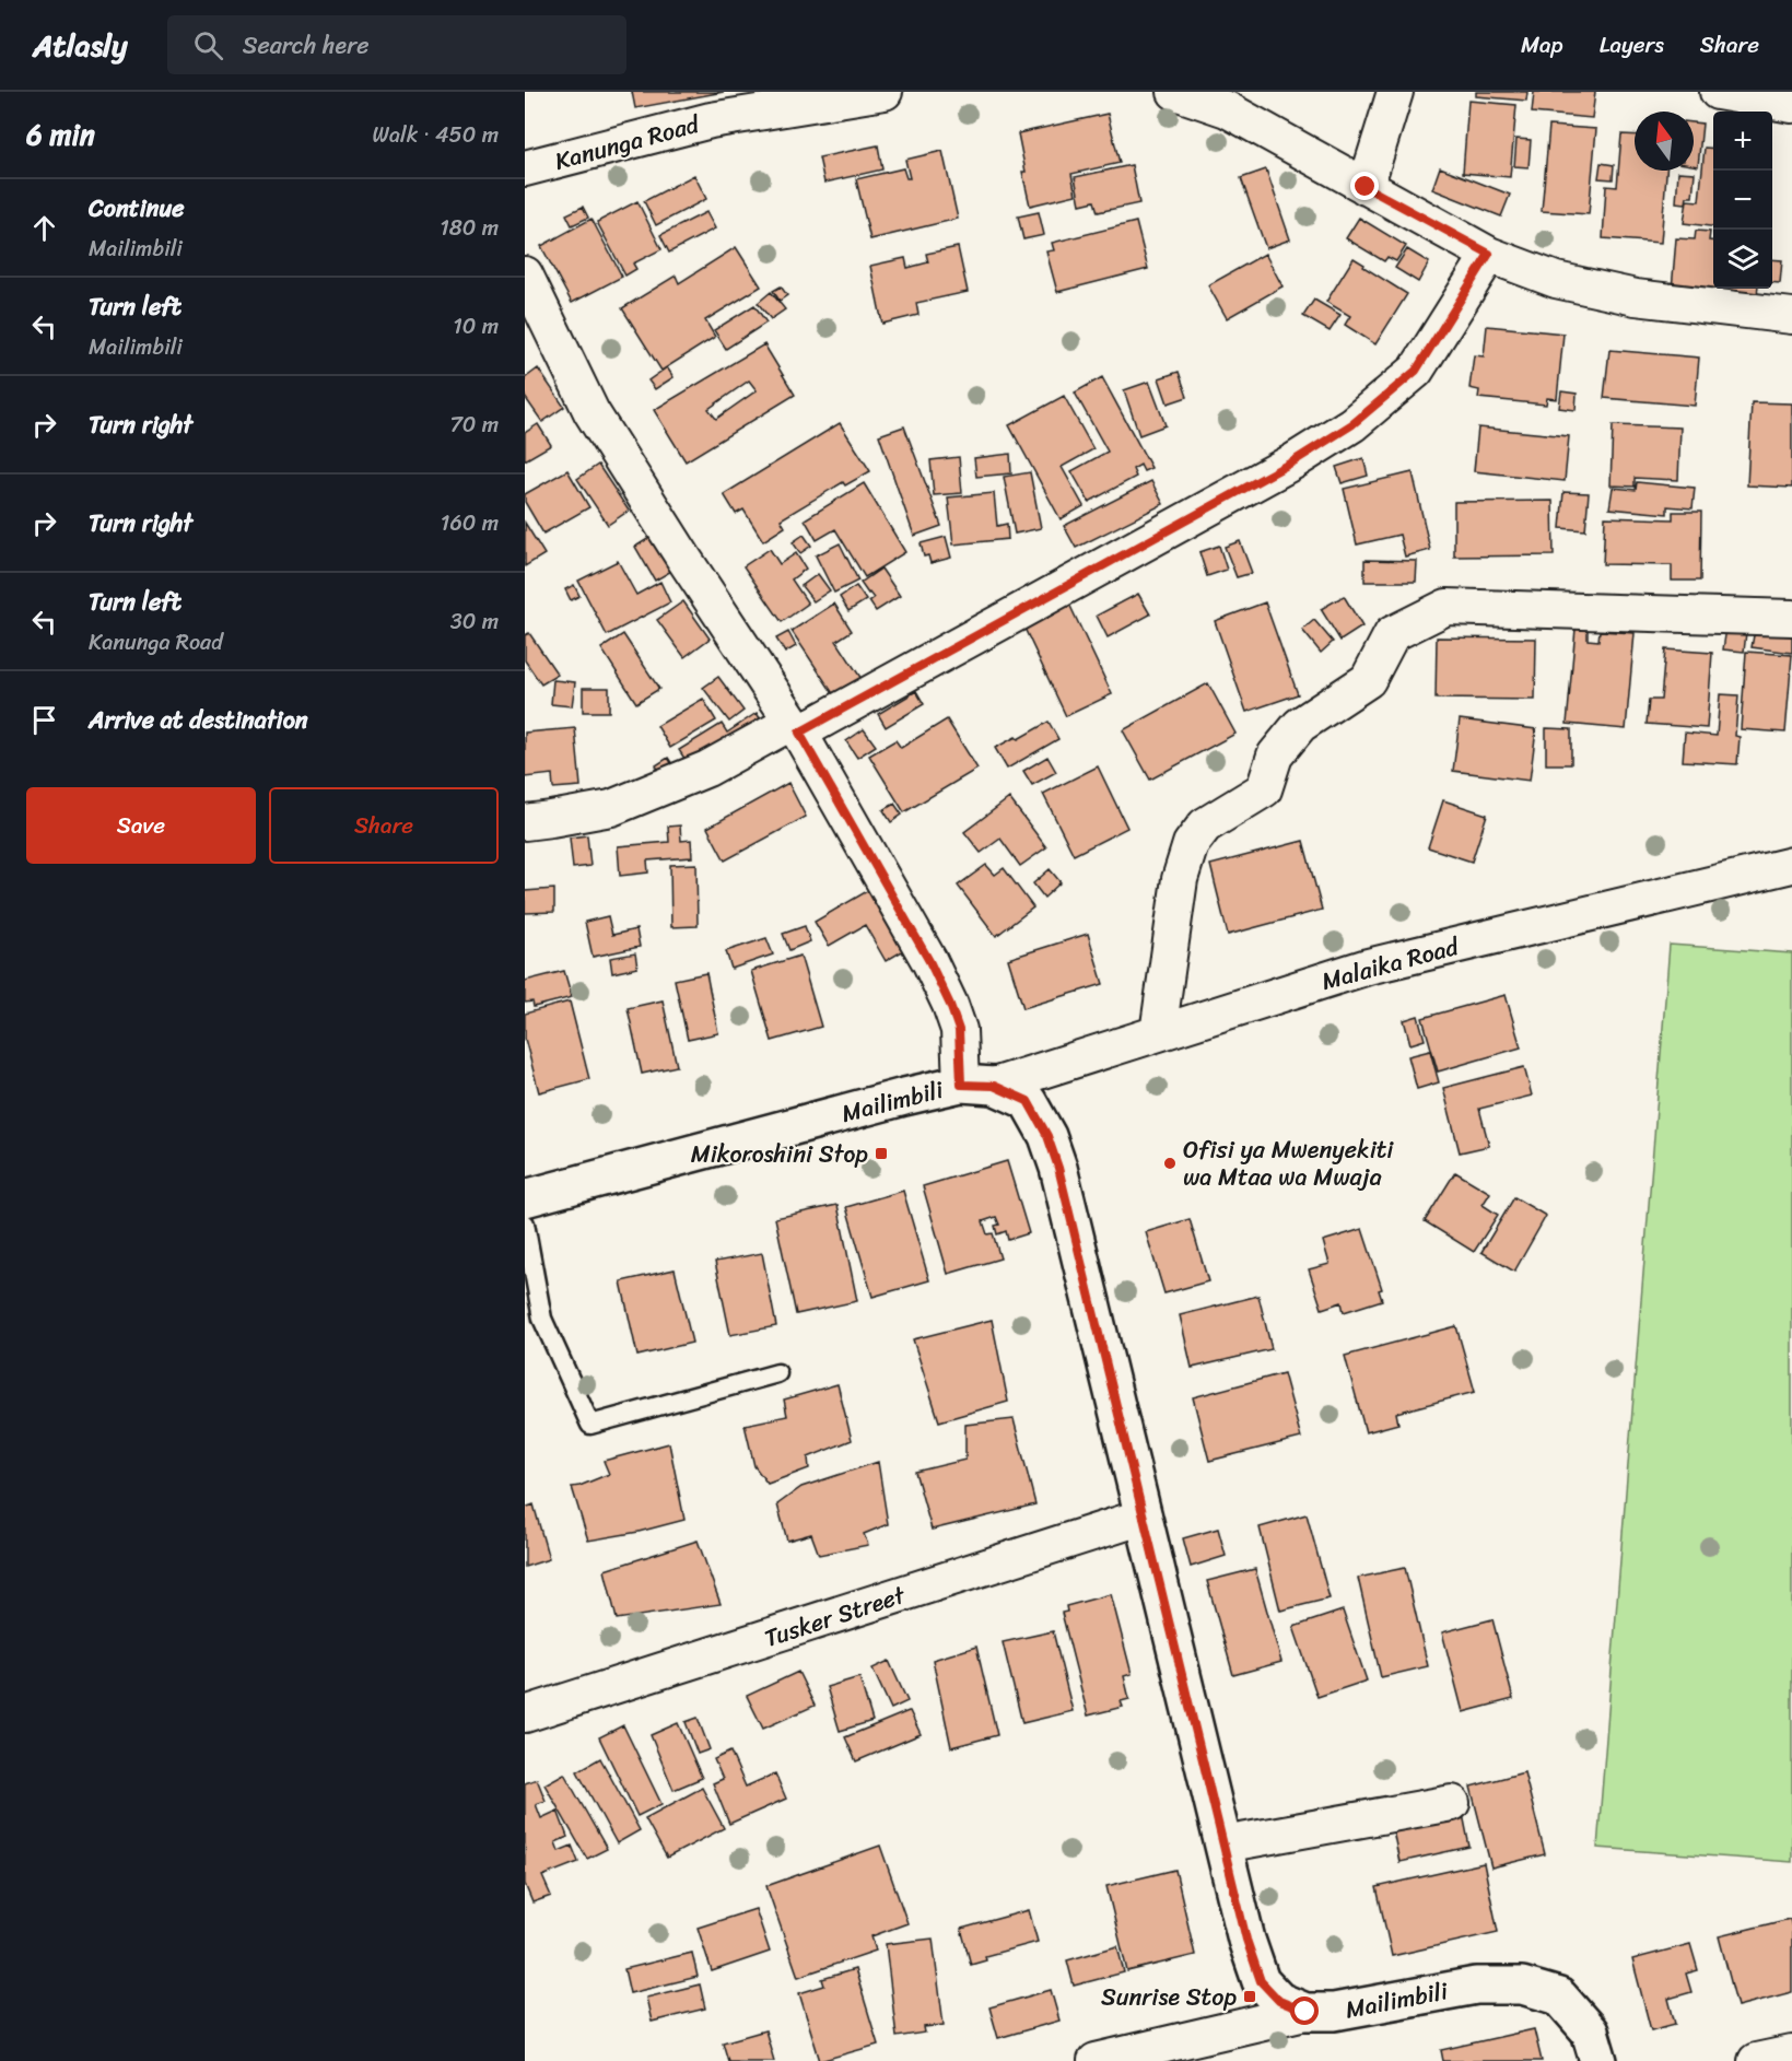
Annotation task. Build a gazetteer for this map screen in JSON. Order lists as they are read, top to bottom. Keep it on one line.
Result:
{"streets":{"street":["Kanunga Road","Malaika Road","Mailimbili","Tusker Street"]},"crossings":[["Malaika Road","Mailimbili"],["Mailimbili","Tusker Street"]],"places":{"transit":["Mikoroshini Stop","Sunrise Stop"],"other":["Ofisi ya Mwenyekiti wa Mtaa wa Mwaja"]},"north":"top","page":{"header":"Atlasly","search":"Search here","nav":["Map","Layers","Share"],"heading":["6 min","Walk · 450 m"],"map_buttons":["+","−"],"list":[["Continue","Mailimbili","180 m"],["Turn left","Mailimbili","10 m"],["Turn right","70 m"],["Turn right","160 m"],["Turn left","Kanunga Road","30 m"],"Arrive at destination"],"buttons":["Save","Share"]}}
